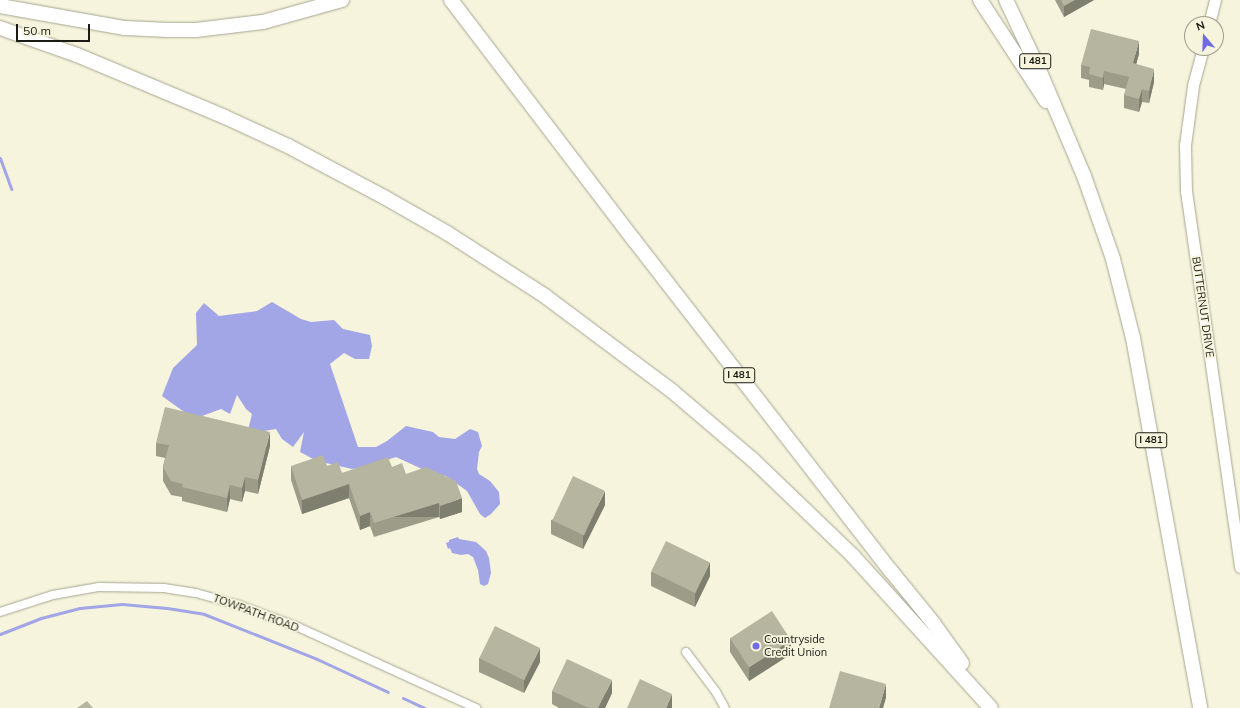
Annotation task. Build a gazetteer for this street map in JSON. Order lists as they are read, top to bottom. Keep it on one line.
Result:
{"streets":{"highway":["I 481"],"street":["BUTTERNUT DRIVE","TOWPATH ROAD"]},"places":["Countryside Credit Union"],"scale_bar":"50 m","north":"top"}
